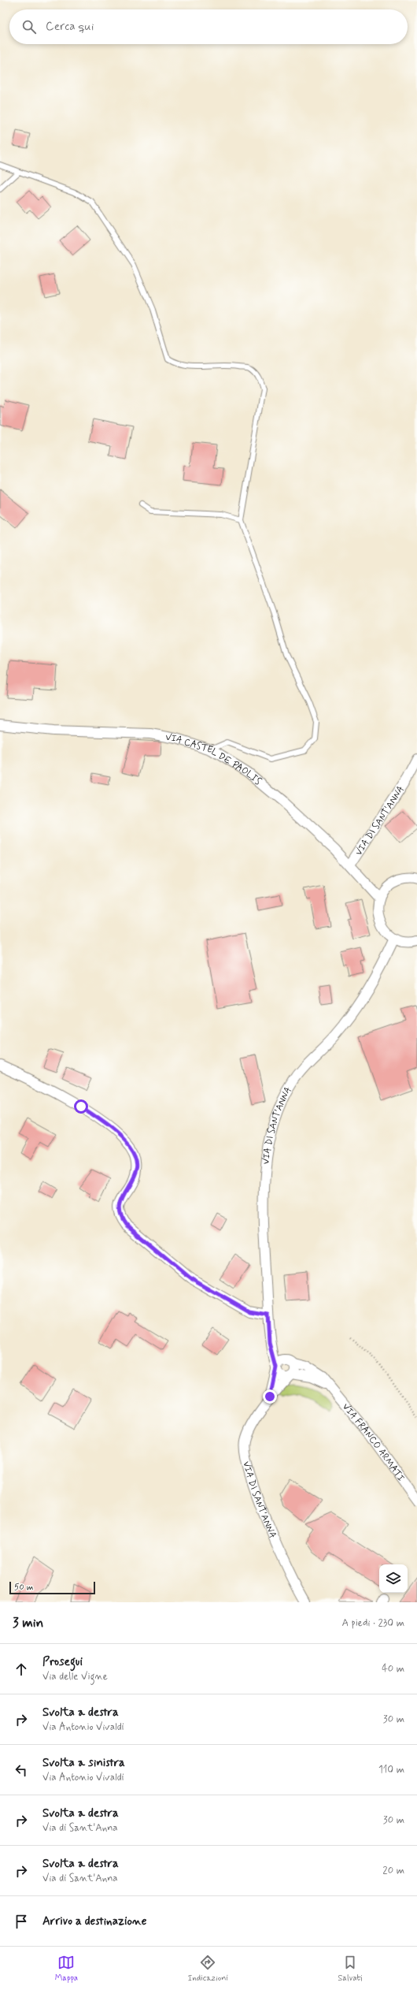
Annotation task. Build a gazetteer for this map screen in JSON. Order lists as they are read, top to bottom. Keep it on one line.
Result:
{"streets":{"street":["VIA CASTEL DE PAOLIS","VIA DI SANT'ANNA","VIA FRANCO ARMATI"]},"crossings":[["VIA CASTEL DE PAOLIS","VIA DI SANT'ANNA"],["VIA DI SANT'ANNA","VIA FRANCO ARMATI"]],"scale_bar":"50 m","page":{"search":"Cerca qui","scale":"50 m","heading":["3 min","A piedi · 230 m"],"list":[["Prosegui","Via delle Vigne","40 m"],["Svolta a destra","Via Antonio Vivaldi","30 m"],["Svolta a sinistra","Via Antonio Vivaldi","110 m"],["Svolta a destra","Via di Sant'Anna","30 m"],["Svolta a destra","Via di Sant'Anna","20 m"],"Arrivo a destinazione"],"nav":["Mappa","Indicazioni","Salvati"]}}
